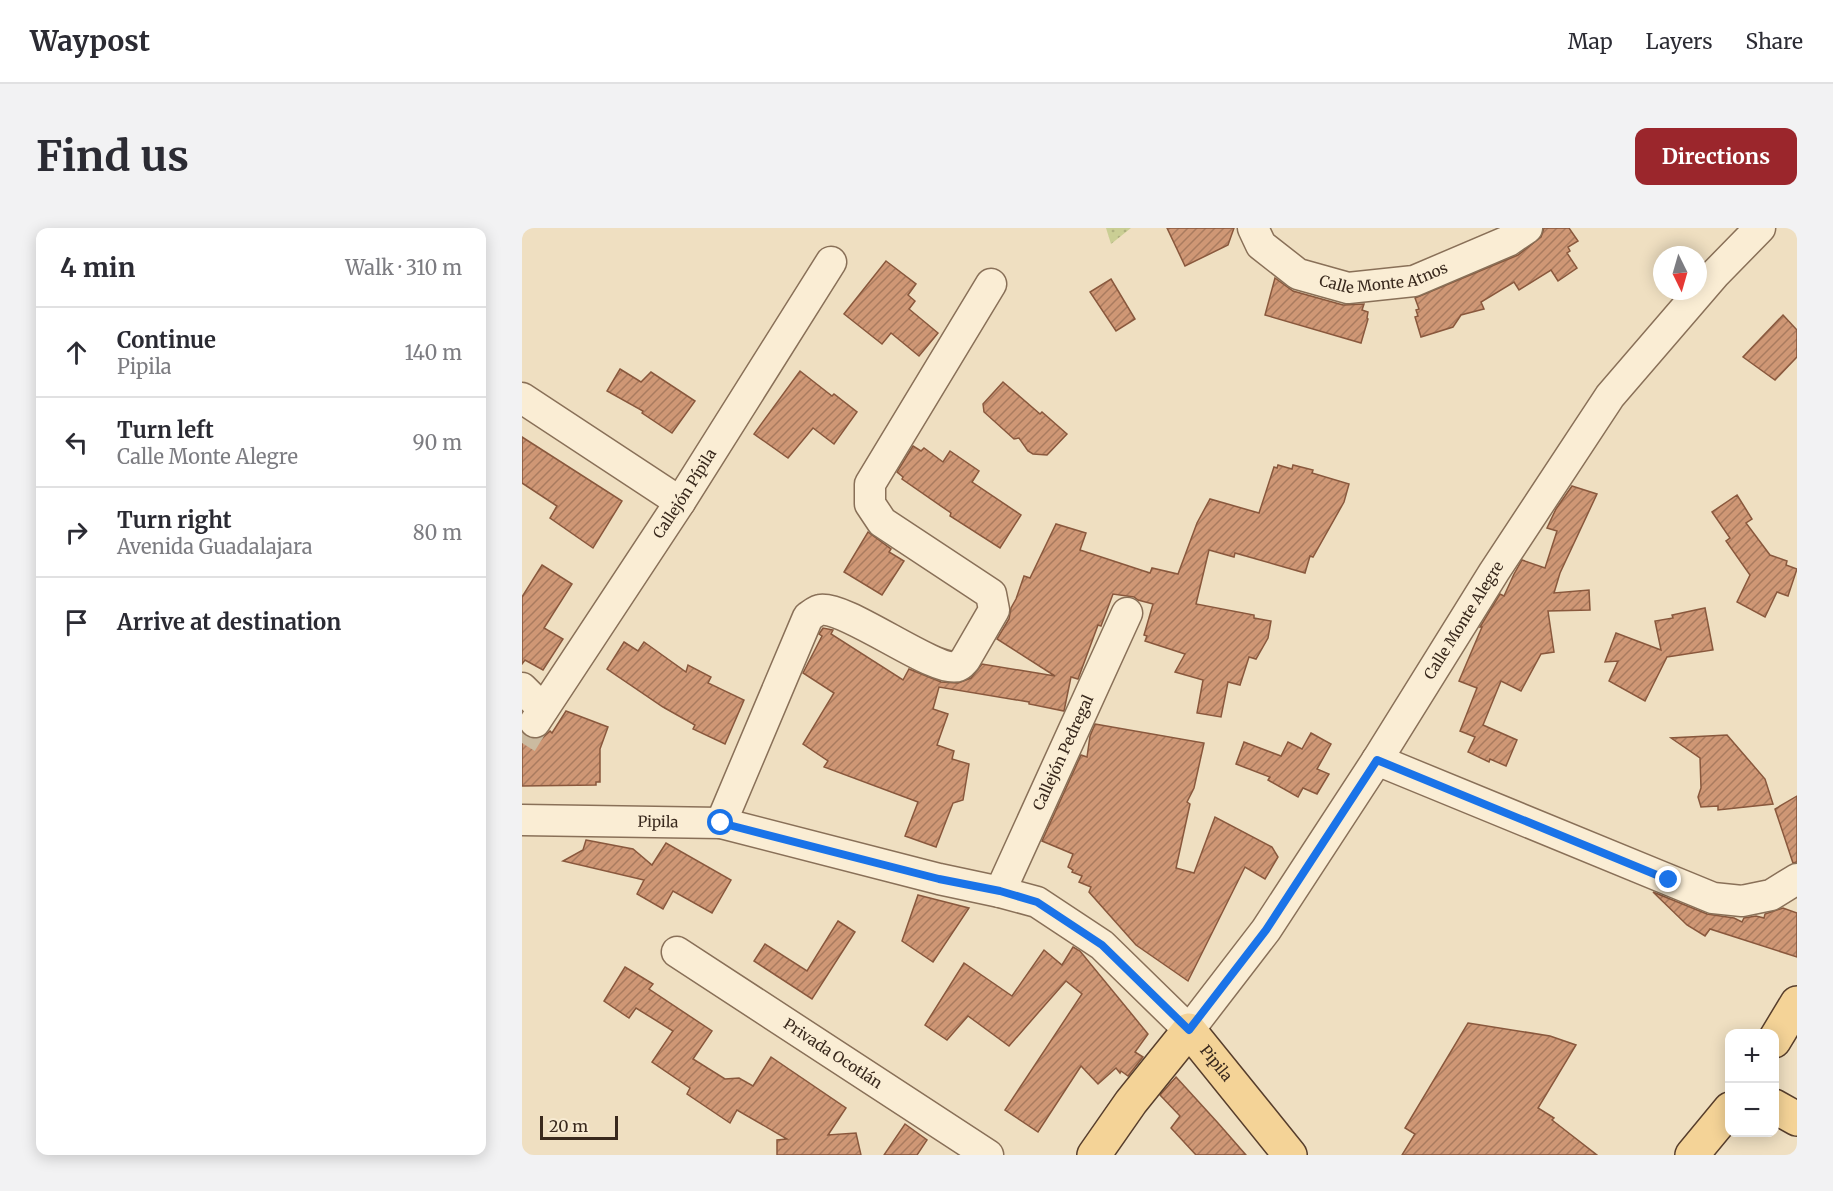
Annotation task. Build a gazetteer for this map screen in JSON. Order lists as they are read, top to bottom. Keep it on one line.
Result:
{"streets":{"main road":["Pipila"],"street":["Calle Monte Atnos","Callejón Pípila","Calle Monte Alegre","Callejón Pedregal","Privada Ocotlán"]},"crossings":[["Calle Monte Alegre","Pipila"],["Callejón Pedregal","Pipila"]],"scale_bar":"20 m","north":"bottom","page":{"header":"Waypost","nav":["Map","Layers","Share"],"buttons":"Directions","title":"Find us","heading":["4 min","Walk · 310 m"],"list":[["Continue","Pipila","140 m"],["Turn left","Calle Monte Alegre","90 m"],["Turn right","Avenida Guadalajara","80 m"],"Arrive at destination"],"map_buttons":["+","−"],"scale":"20 m"}}
